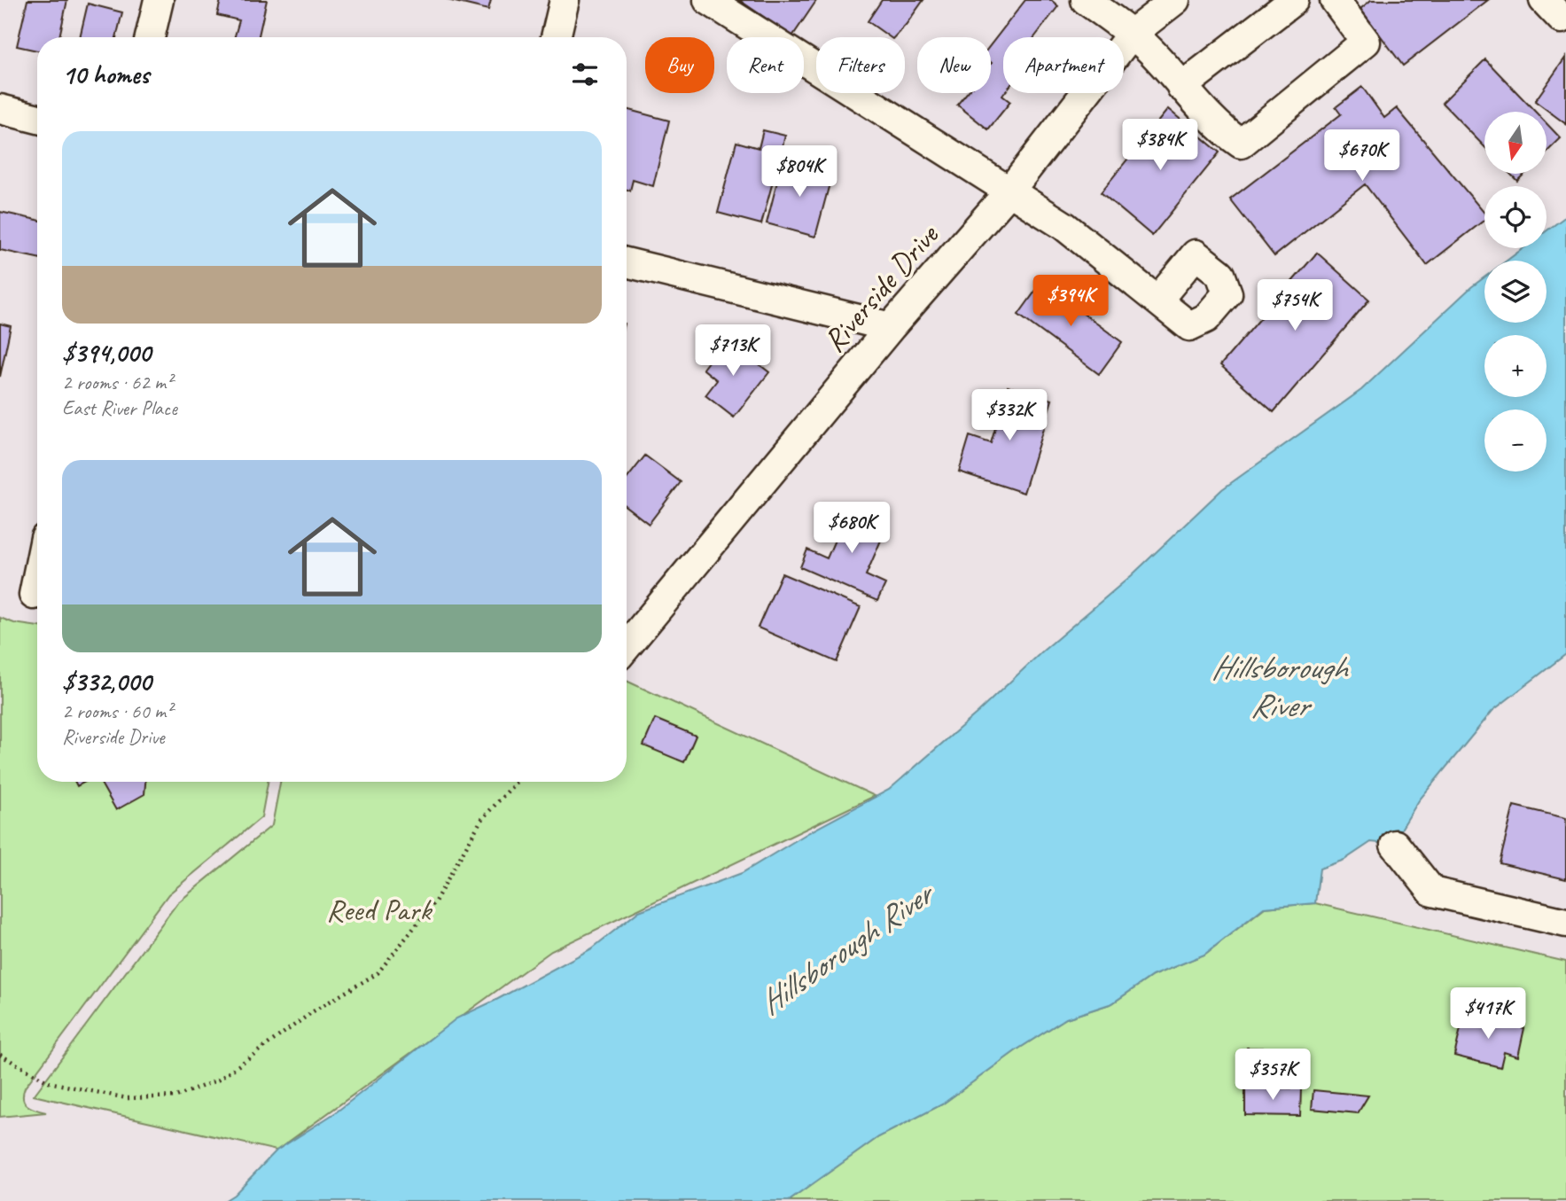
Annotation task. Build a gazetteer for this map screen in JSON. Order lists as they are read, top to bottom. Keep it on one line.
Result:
{"streets":{"street":["Riverside Drive"]},"water":["Hillsborough River"],"parks":["Reed Park"],"north":"bottom","page":{"chip":["Buy","Rent","Filters","New","Apartment"],"heading":"10 homes","map_buttons":["+","−"],"list":[{"name":"$394,000","note":"2 rooms · 62 m² · East River Place"},{"name":"$332,000","note":"2 rooms · 60 m² · Riverside Drive"}],"price":["$384K","$670K","$804K","$394K","$754K","$713K","$332K","$680K","$417K","$357K"]}}
